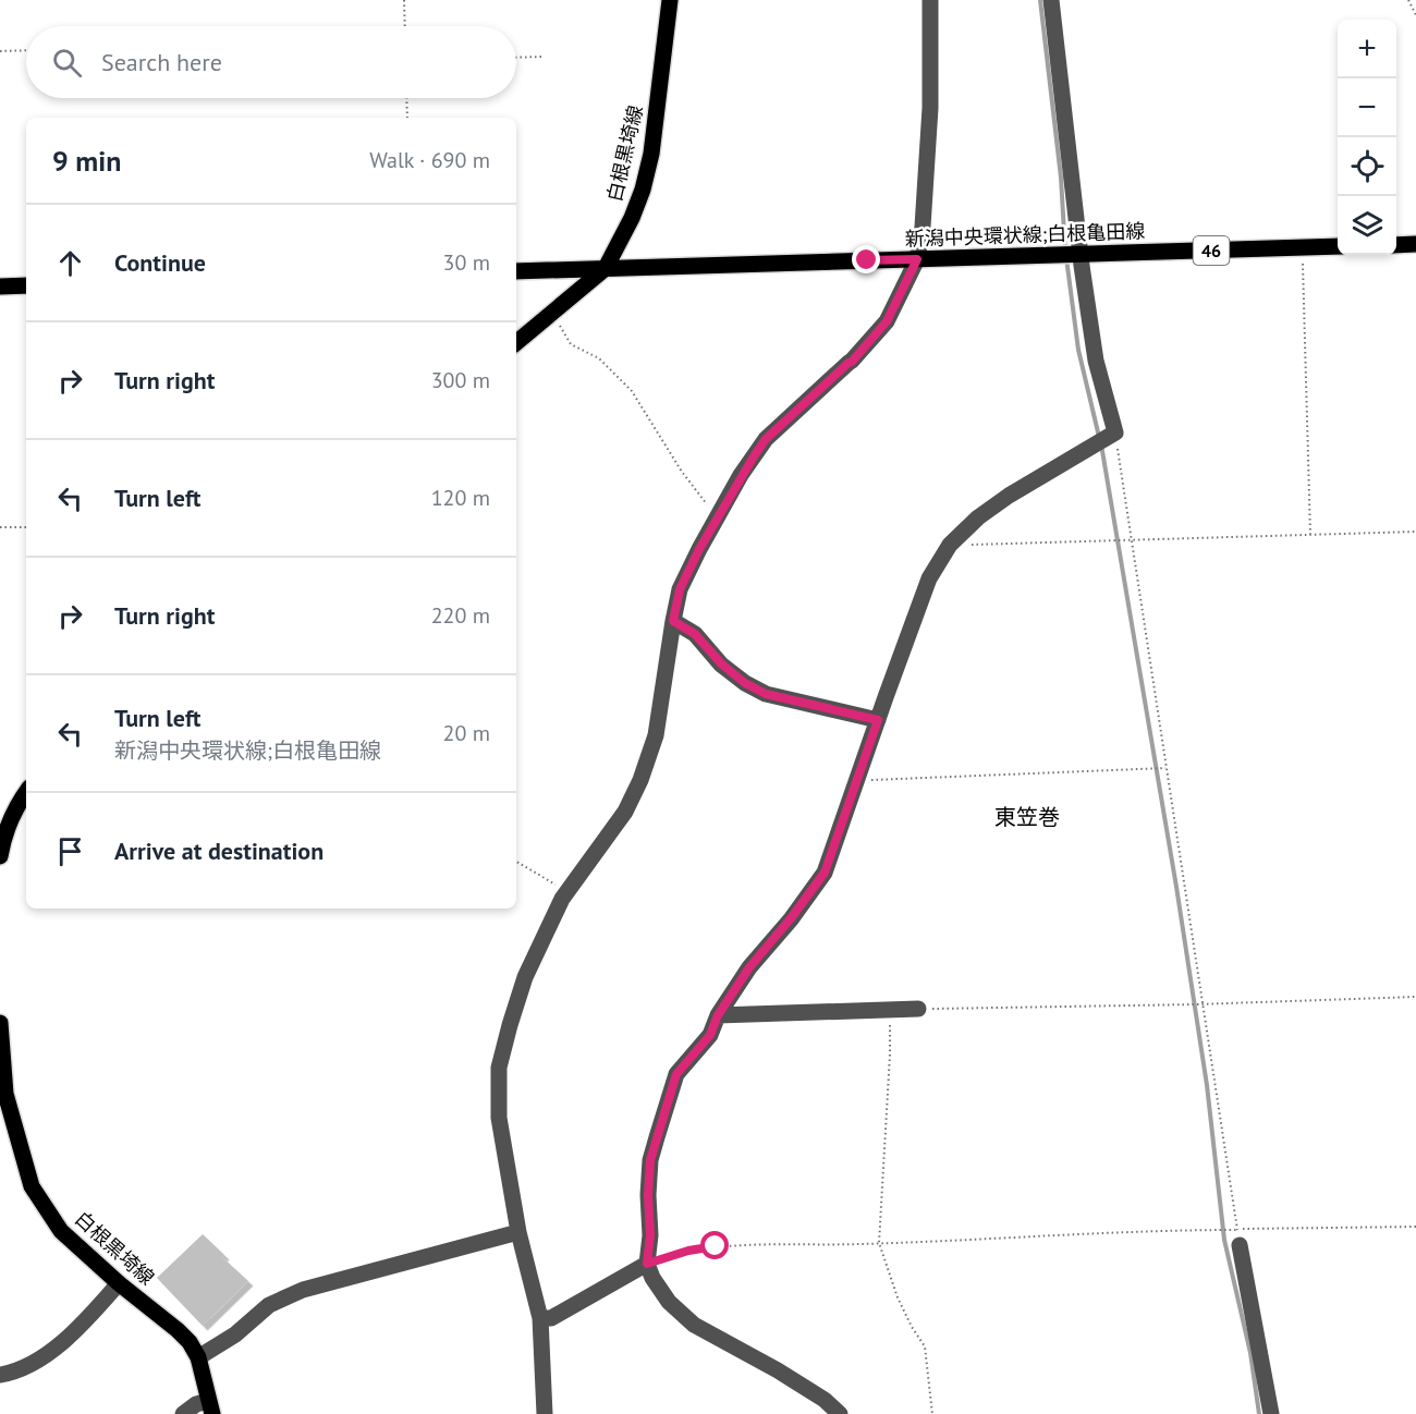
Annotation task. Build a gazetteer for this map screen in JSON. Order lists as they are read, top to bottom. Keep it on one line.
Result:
{"streets":{"main road":["白根黒埼線","新潟中央環状線;白根亀田線","46"]},"crossings":[["白根黒埼線","新潟中央環状線;白根亀田線"]],"districts":["東笠巻"],"page":{"map_buttons":["+","−"],"search":"Search here","heading":["9 min","Walk · 690 m"],"list":[["Continue","30 m"],["Turn right","300 m"],["Turn left","120 m"],["Turn right","220 m"],["Turn left","新潟中央環状線;白根亀田線","20 m"],"Arrive at destination"]}}
